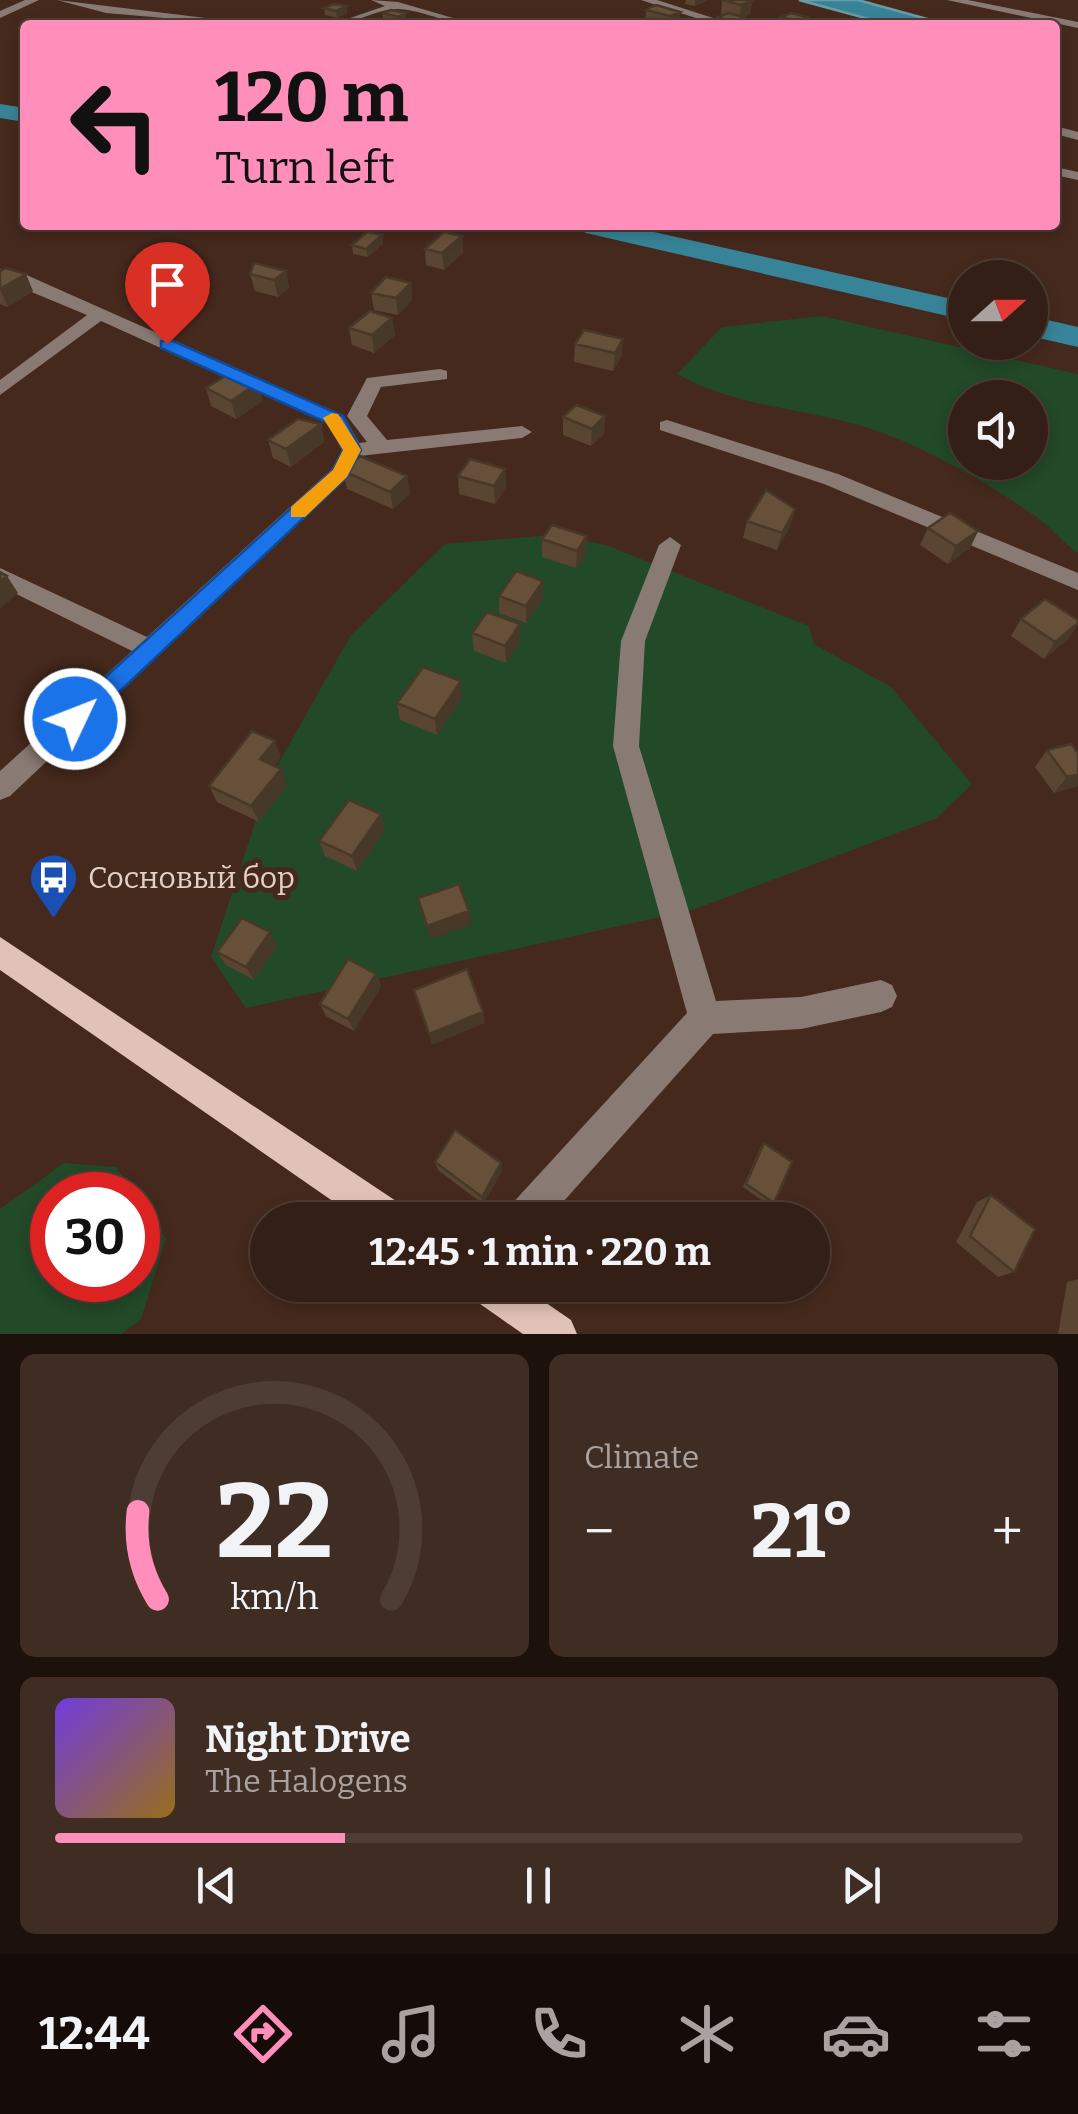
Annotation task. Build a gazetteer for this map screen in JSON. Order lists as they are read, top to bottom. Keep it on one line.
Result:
{"places":{"bus stop":["Сосновый бор"]},"north":"right","page":{"turn":["120 m","Turn left"],"limit":"30","trip":"12:45 · 1 min · 220 m","tile":"Climate","heat":["−","21°","+"],"song":["Night Drive","The Halogens"],"tabs":"12:44","gauge":["22","km/h"]}}
